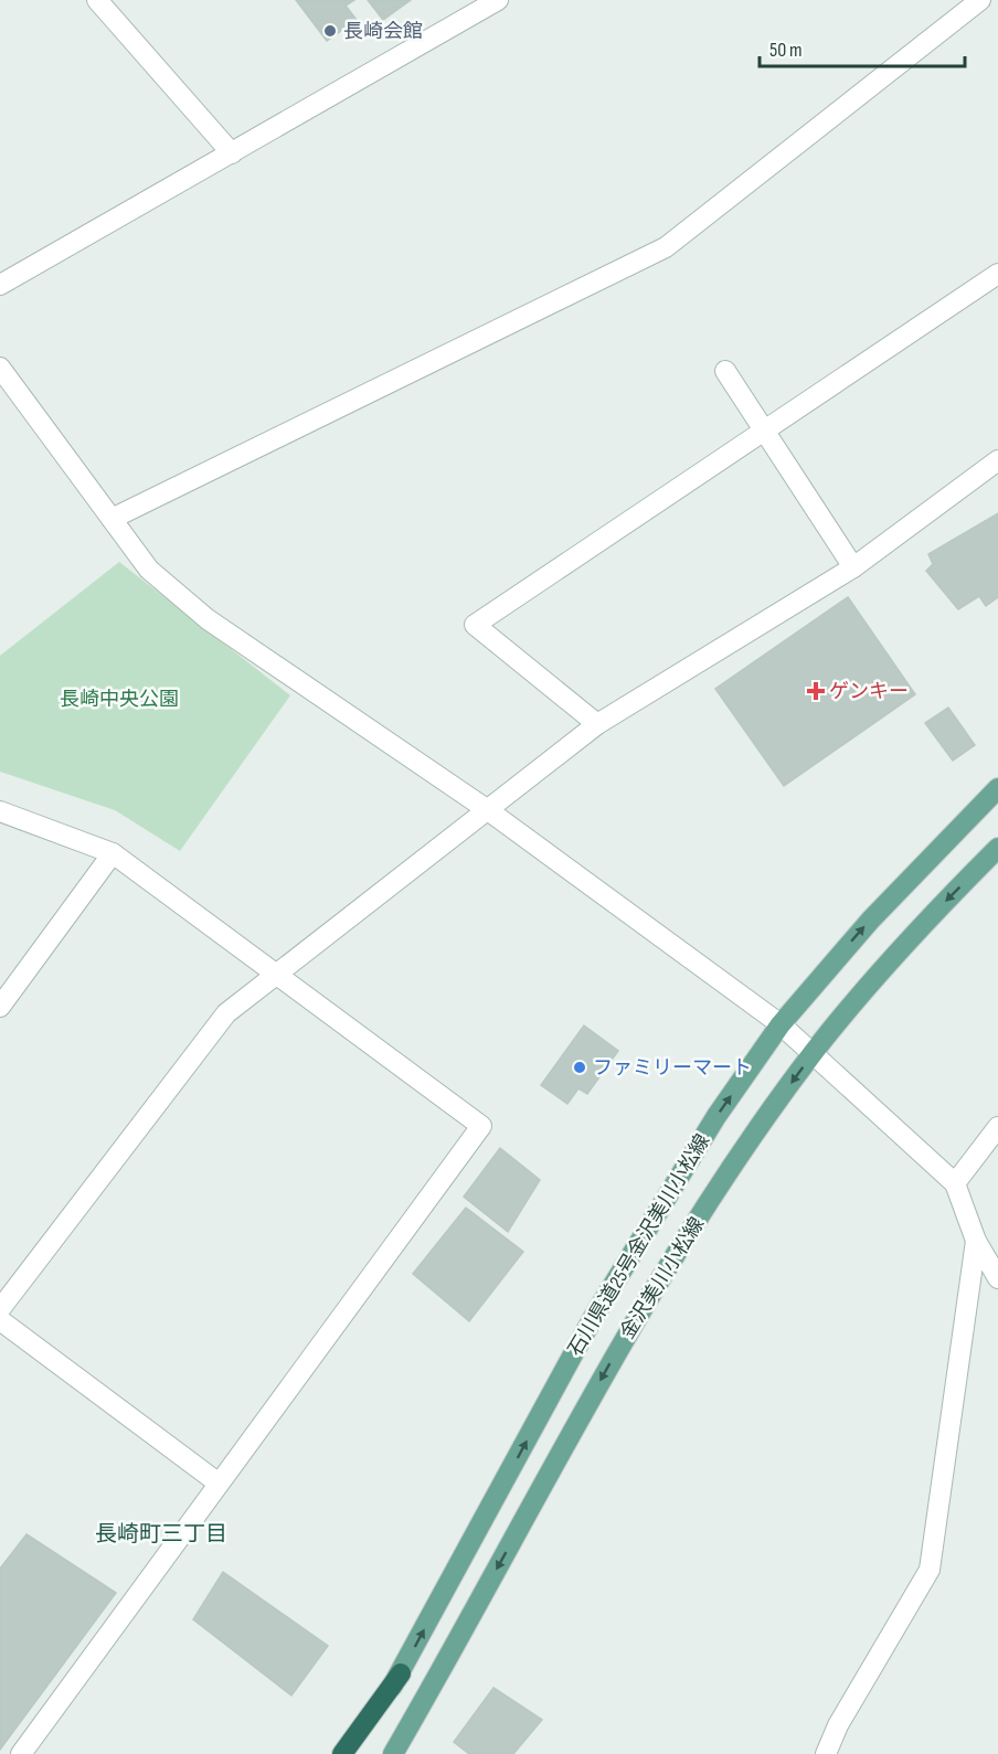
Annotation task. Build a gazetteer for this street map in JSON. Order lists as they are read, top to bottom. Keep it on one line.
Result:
{"streets":{"main road":["石川県道25号金沢美川小松線","金沢美川小松線"]},"one_way":["石川県道25号金沢美川小松線","金沢美川小松線"],"districts":["長崎町三丁目"],"parks":["長崎中央公園"],"places":{"other":["長崎会館","ファミリーマート"],"health":["ゲンキー"]},"scale_bar":"50 m"}
